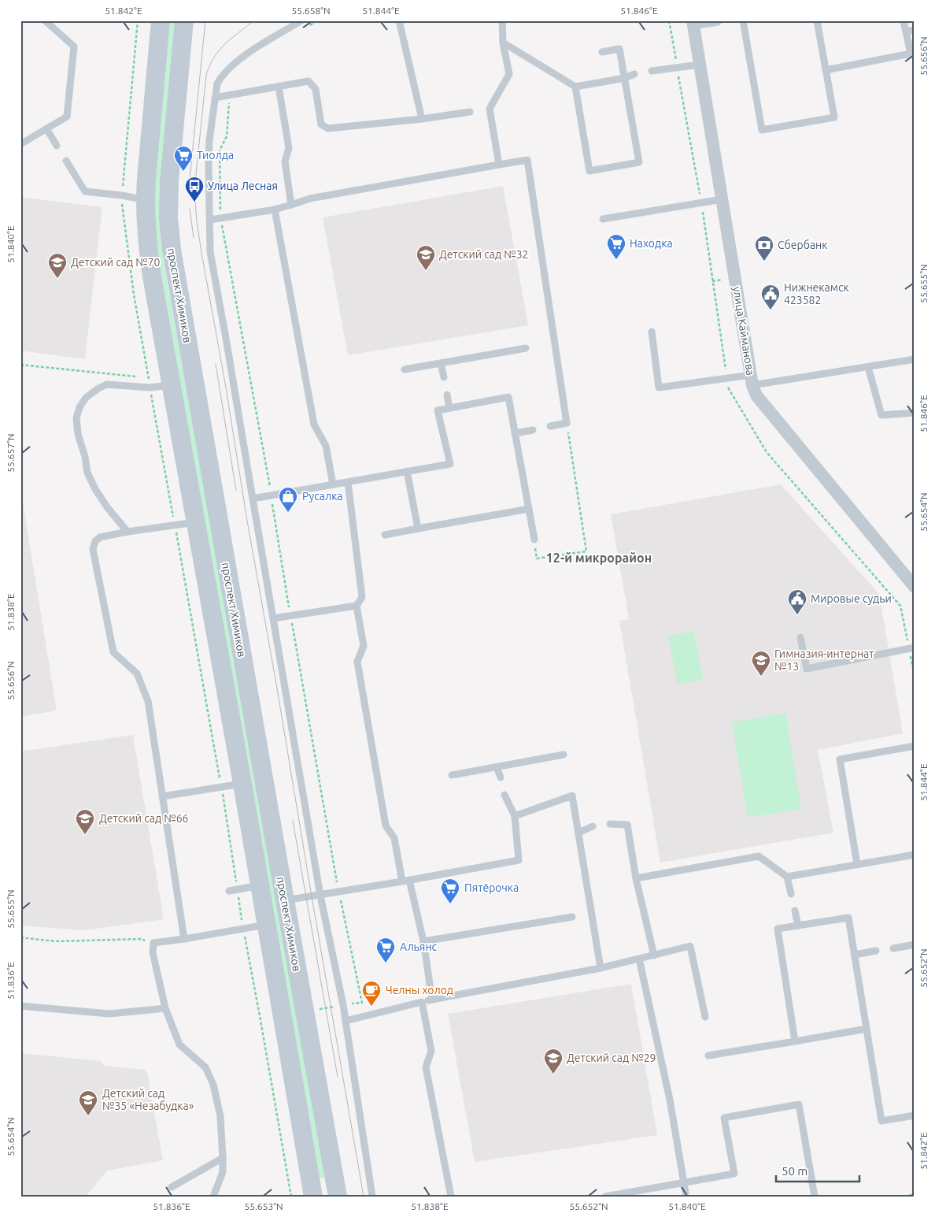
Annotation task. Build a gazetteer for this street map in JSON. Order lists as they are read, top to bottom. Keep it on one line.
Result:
{"streets":{"main road":["проспект Химиков"],"street":["улица Кайманова"]},"districts":["12-й микрорайон"],"places":{"supermarket":["Тиолда","Находка","Пятёрочка","Альянс"],"bus stop":["Улица Лесная"],"bank":["Сбербанк"],"school or university":["Детский сад №32","Детский сад №70","Гимназия-интернат №13","Детский сад №66","Детский сад №29","Детский сад №35 «Незабудка»"],"public building":["Нижнекамск 423582","Мировые судьи"],"shop":["Русалка"],"cafe":["Челны холод"]},"scale_bar":"50 m","coordinates":["51.842°E","55.658°N","51.844°E","51.846°E","55.656°N","51.840°E","55.655°N","55.657°N","55.654°N","51.838°E","55.652°N","51.836°E","55.653°N"]}
